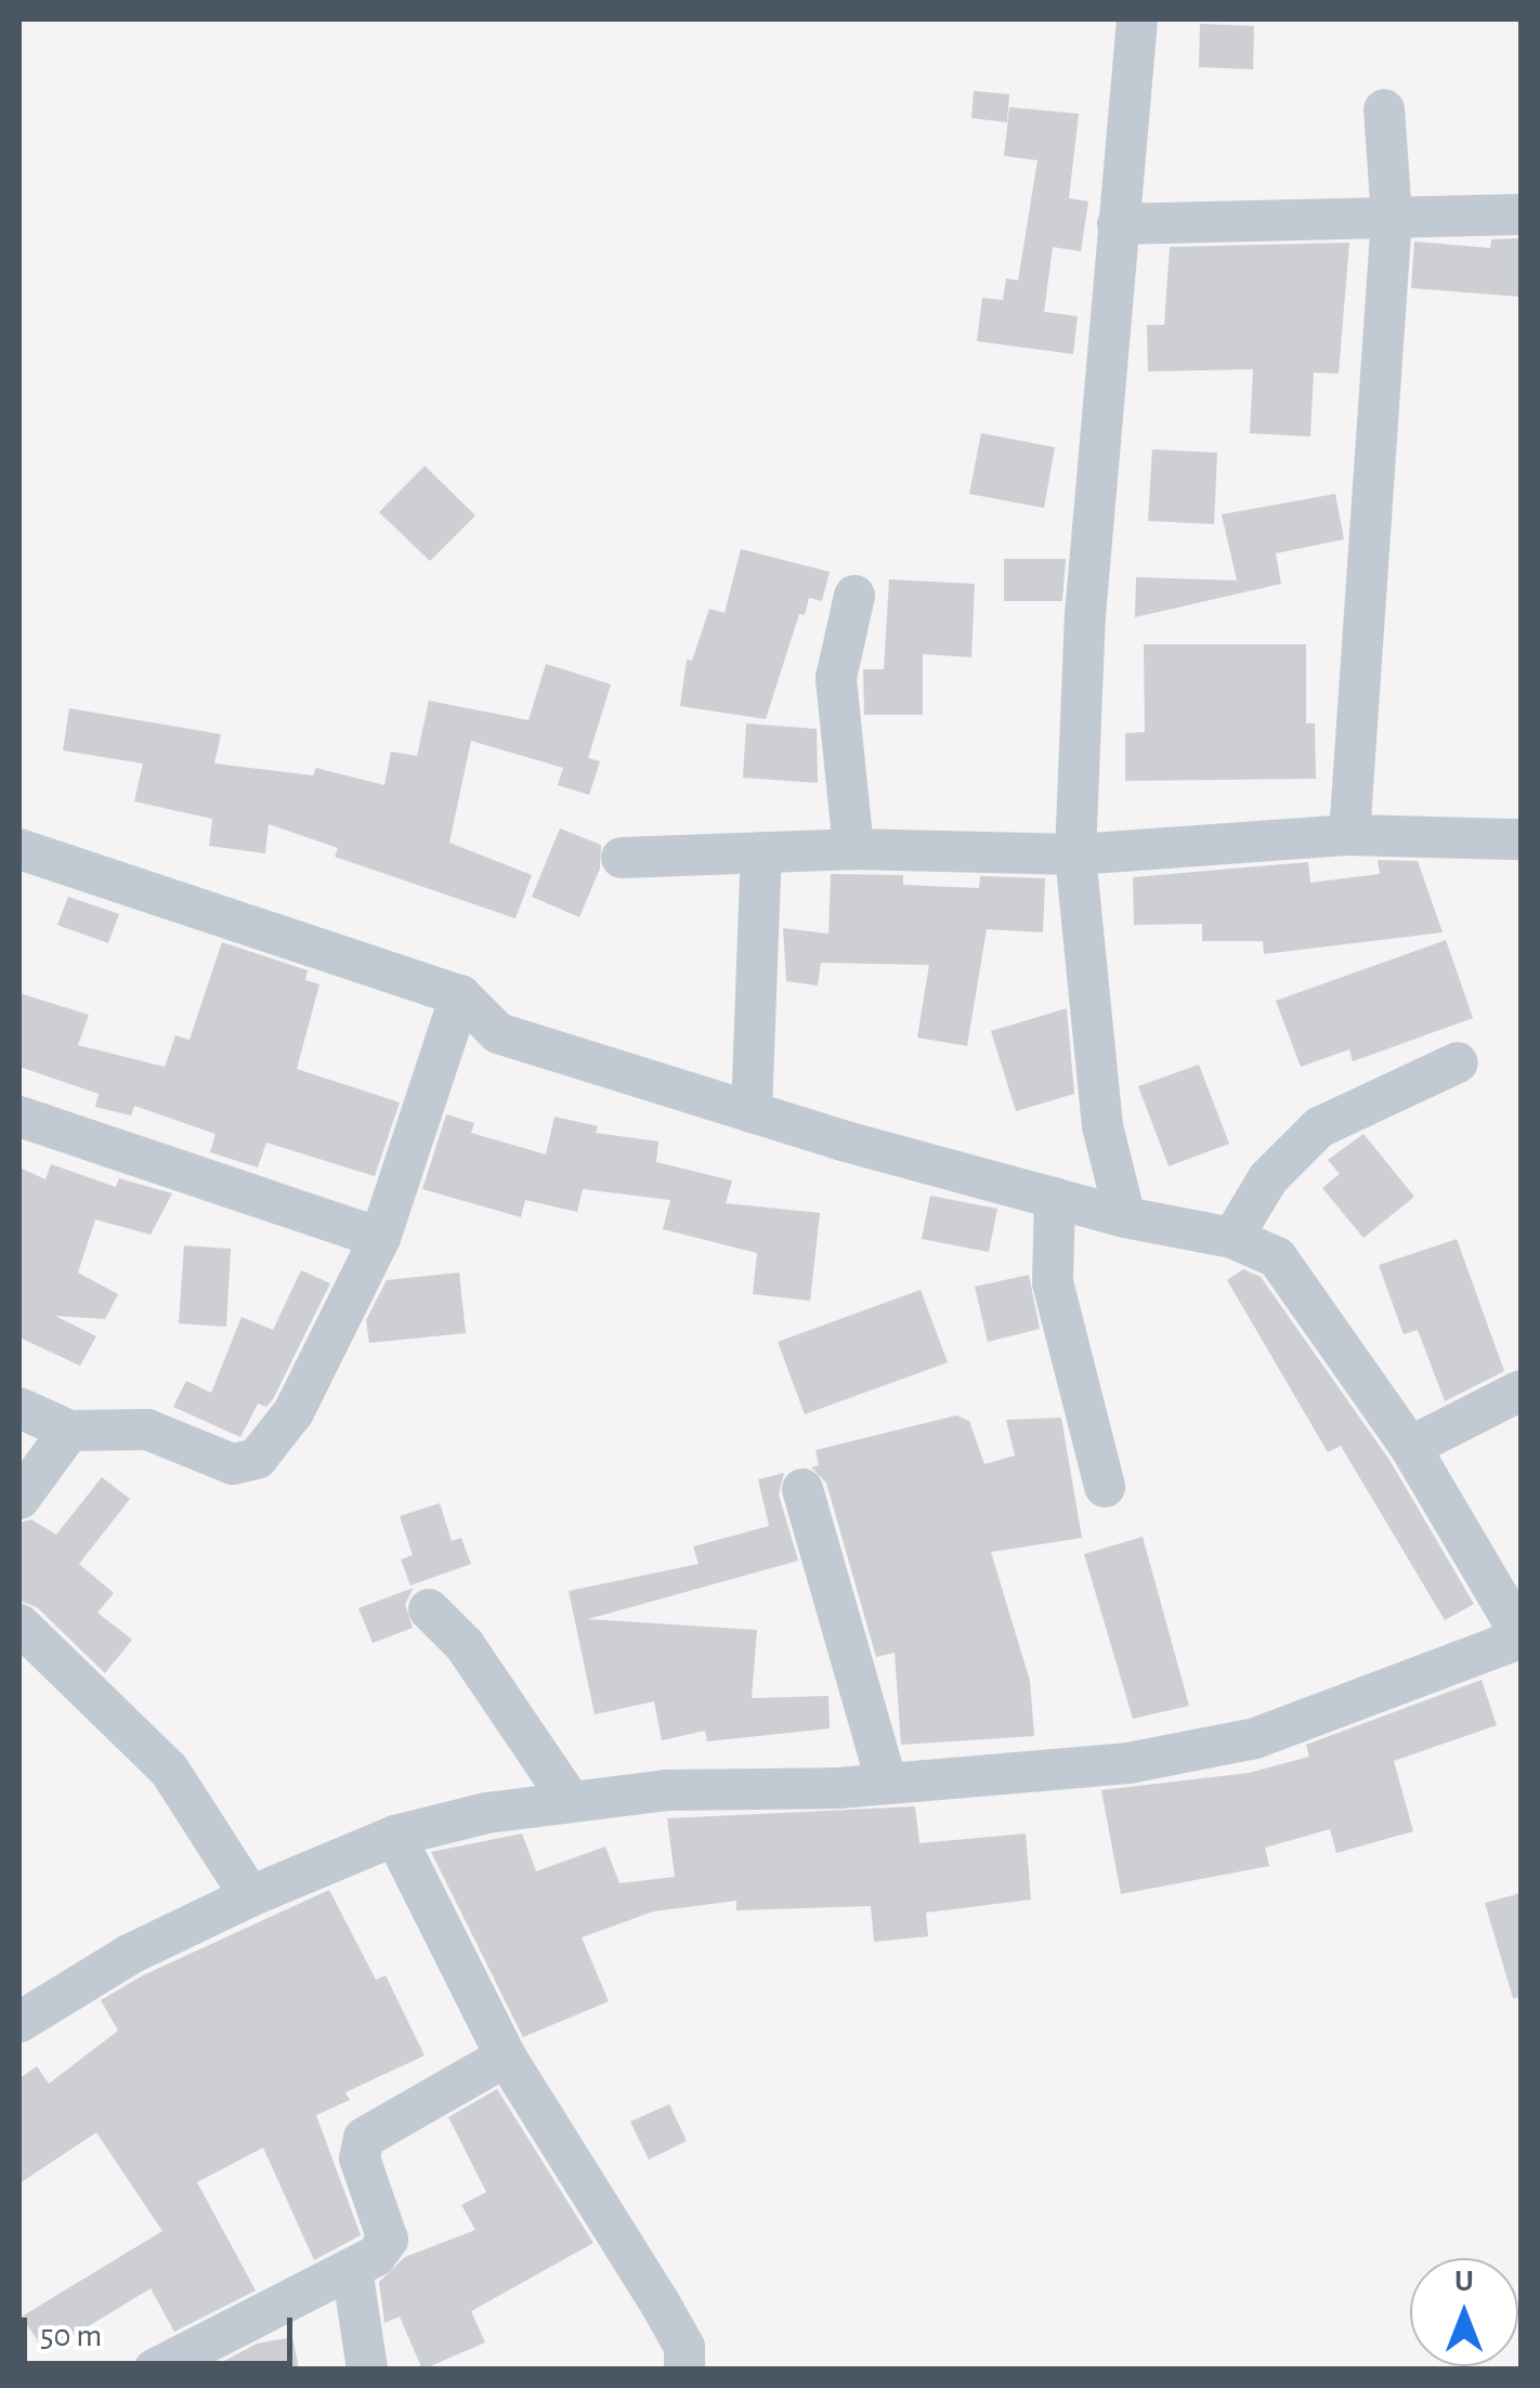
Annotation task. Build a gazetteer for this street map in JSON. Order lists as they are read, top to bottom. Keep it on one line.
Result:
{"scale_bar":"50 m","north":"top"}
